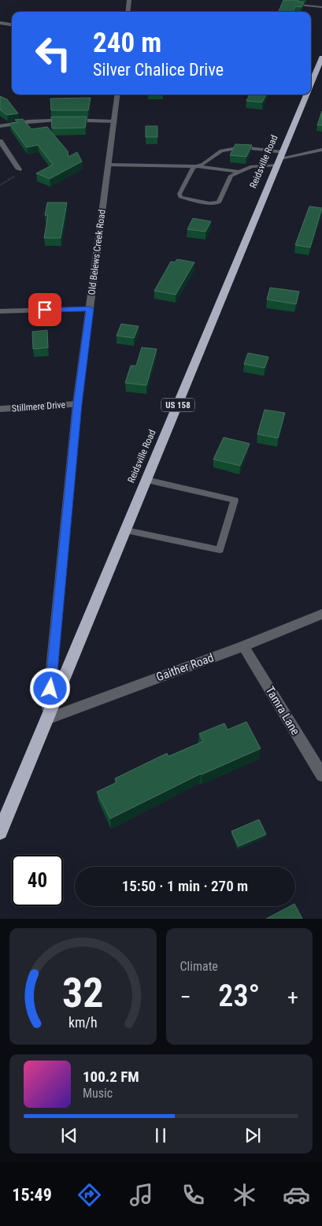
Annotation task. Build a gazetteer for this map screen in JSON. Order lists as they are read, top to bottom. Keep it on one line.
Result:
{"streets":{"highway":["Reidsville Road","US 158"],"street":["Old Belews Creek Road","Stillmere Drive","Gaither Road","Tamra Lane"]},"crossings":[["Reidsville Road","Old Belews Creek Road"],["Reidsville Road","Gaither Road"],["Old Belews Creek Road","Stillmere Drive"],["Old Belews Creek Road","Gaither Road"],["Gaither Road","Tamra Lane"]],"page":{"turn":["240 m","Silver Chalice Drive"],"limit":"40","trip":"15:50 · 1 min · 270 m","tile":"Climate","heat":["−","23°","+"],"song":["100.2 FM","Music"],"tabs":"15:49","gauge":["32","km/h"]}}
